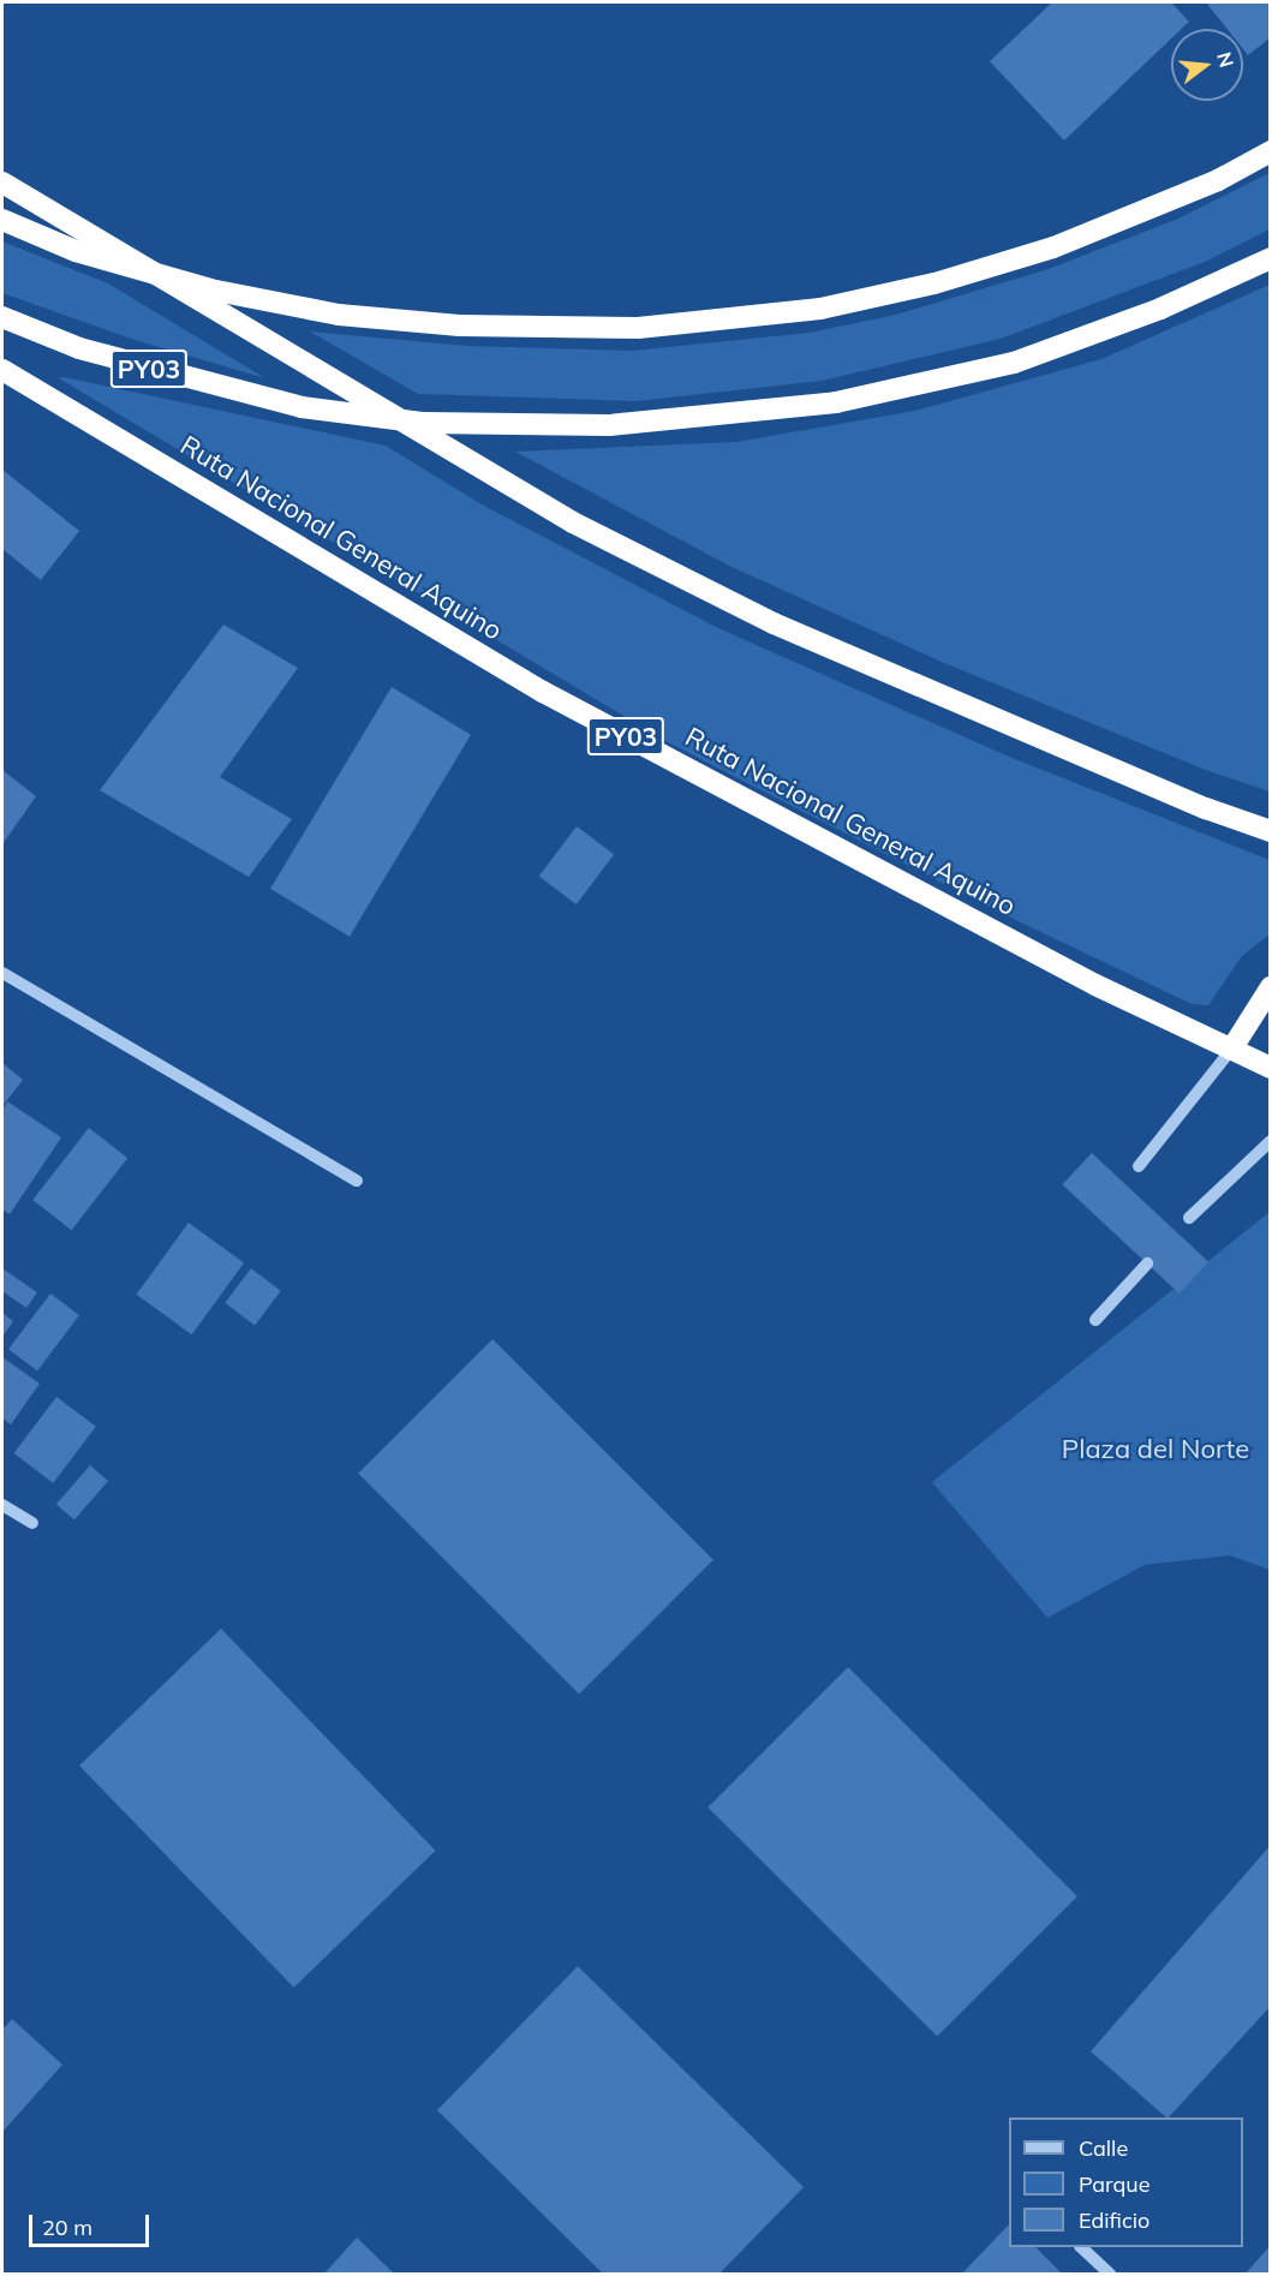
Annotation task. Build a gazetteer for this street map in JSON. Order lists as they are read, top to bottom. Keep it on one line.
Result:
{"streets":{"highway":["PY03","Ruta Nacional General Aquino"]},"parks":["Plaza del Norte"],"legend":["Calle","Parque","Edificio"],"scale_bar":"20 m","north":"right"}
